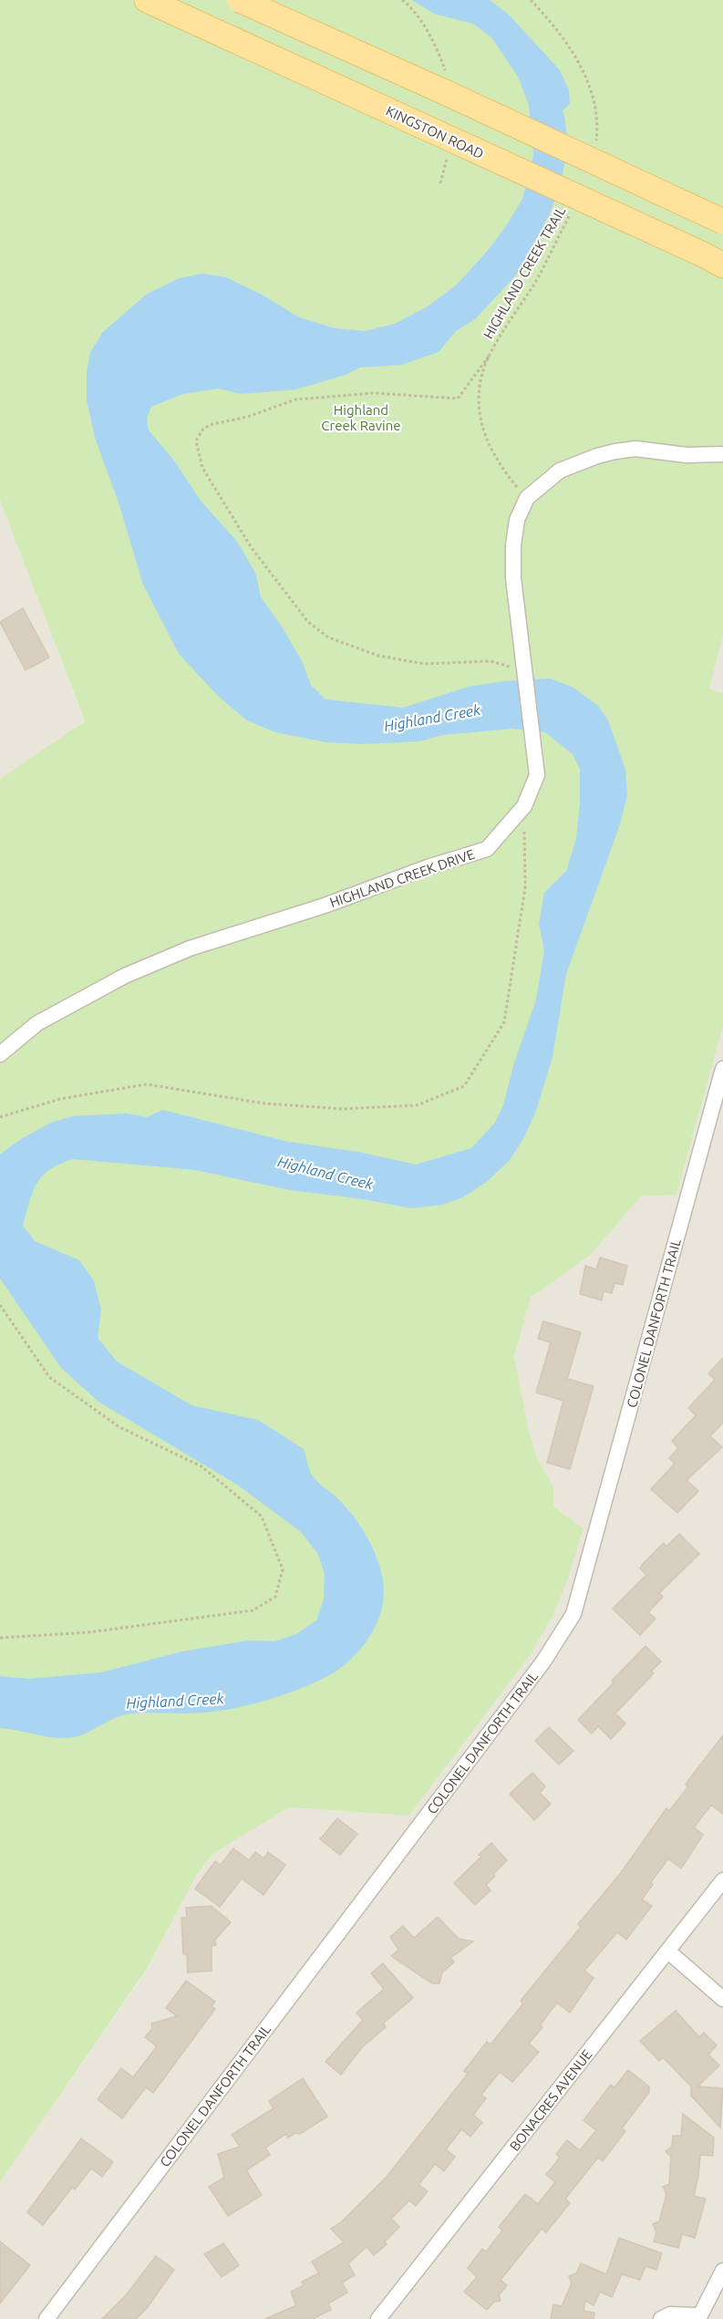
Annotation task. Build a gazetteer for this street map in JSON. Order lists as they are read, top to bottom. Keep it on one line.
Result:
{"streets":{"main road":["KINGSTON ROAD"],"street":["HIGHLAND CREEK DRIVE","COLONEL DANFORTH TRAIL","BONACRES AVENUE"],"path":["HIGHLAND CREEK TRAIL"]},"crossings":[["HIGHLAND CREEK TRAIL","HIGHLAND CREEK DRIVE"]],"water":["Highland Creek"],"parks":["Highland Creek Ravine"]}
